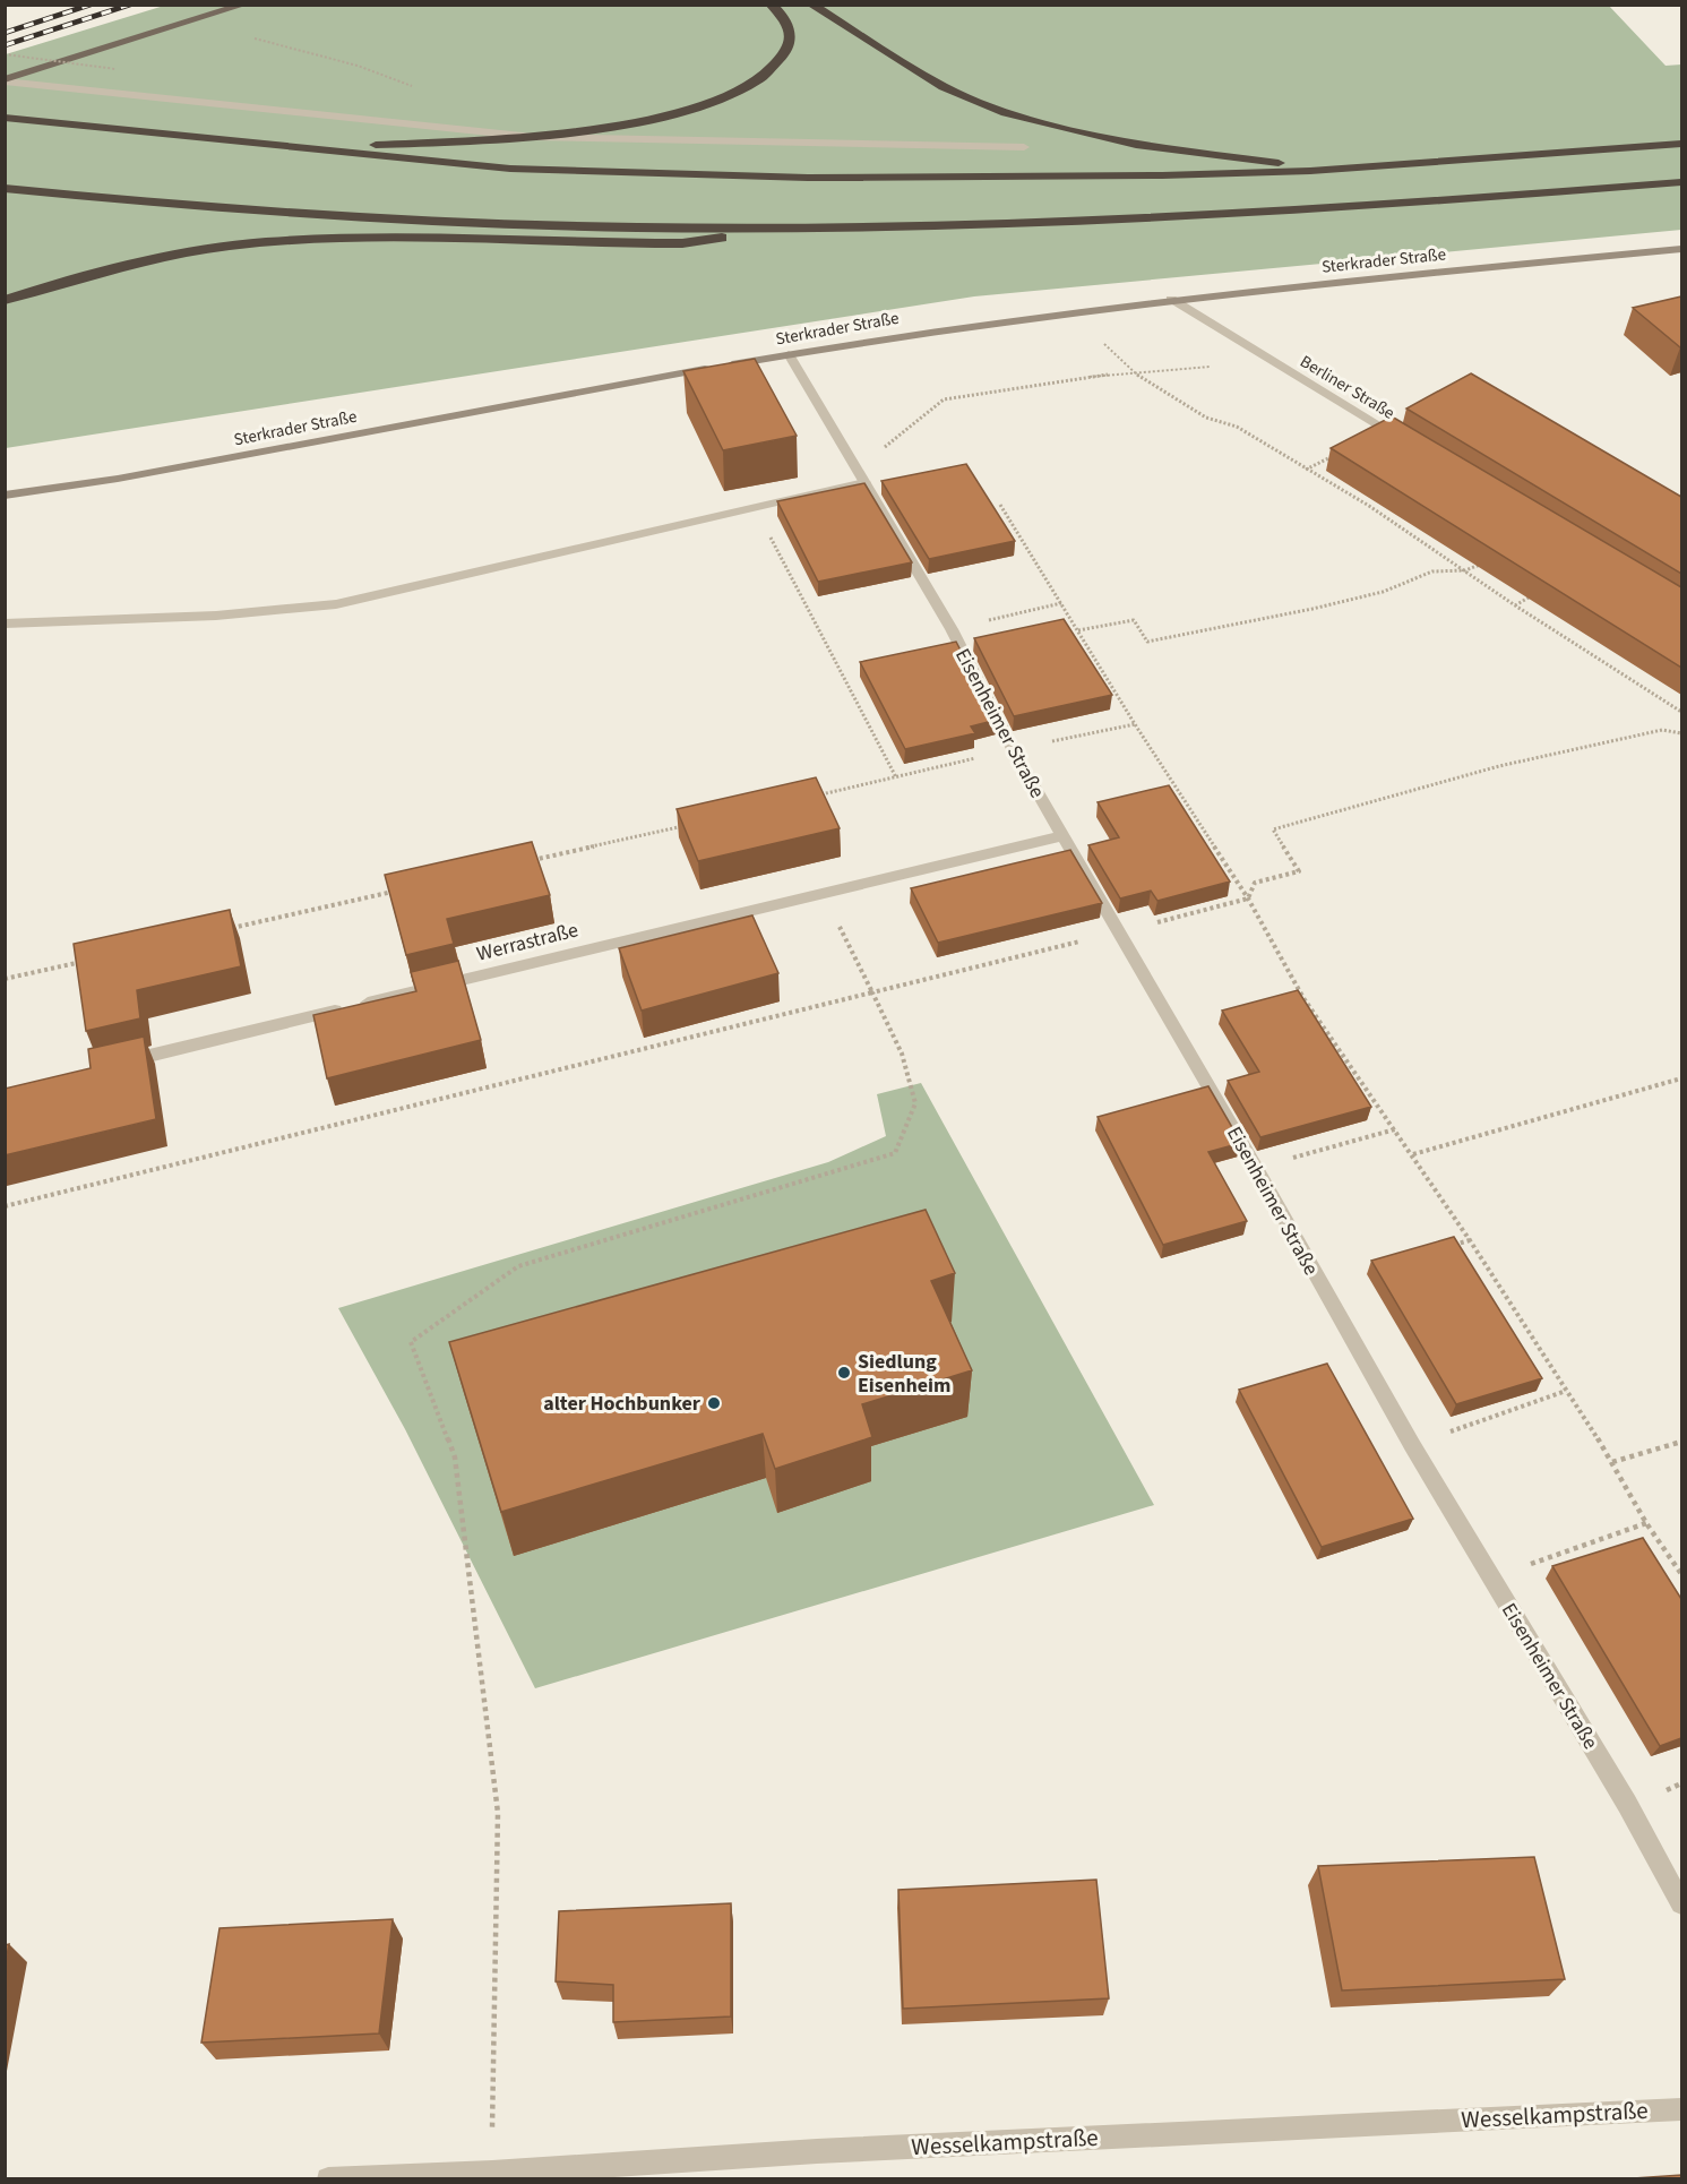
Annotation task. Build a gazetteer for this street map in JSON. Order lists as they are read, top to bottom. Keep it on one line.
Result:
{"streets":{"street":["Sterkrader Straße","Berliner Straße","Eisenheimer Straße","Werrastraße","Wesselkampstraße"]},"crossings":[["Sterkrader Straße","Berliner Straße"],["Sterkrader Straße","Eisenheimer Straße"],["Eisenheimer Straße","Werrastraße"]],"places":["Siedlung Eisenheim","alter Hochbunker"]}
